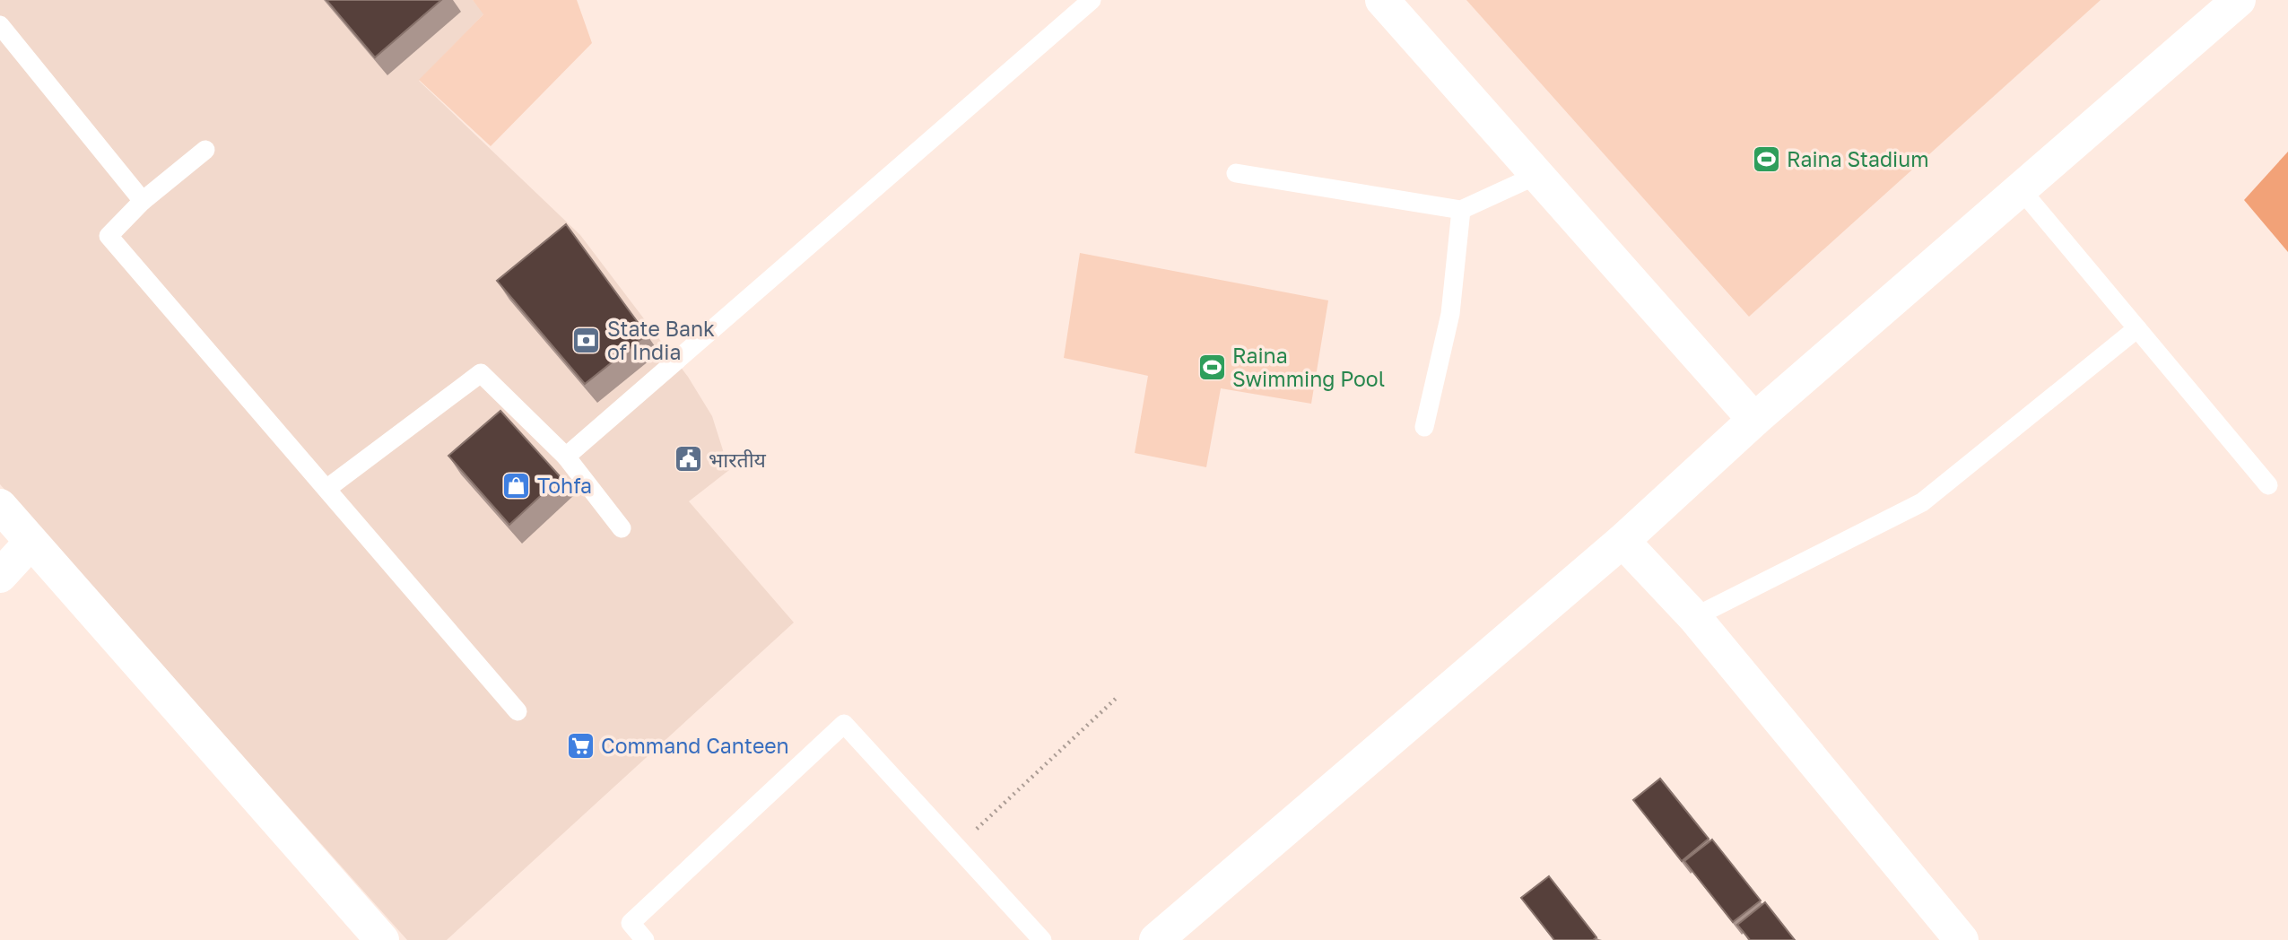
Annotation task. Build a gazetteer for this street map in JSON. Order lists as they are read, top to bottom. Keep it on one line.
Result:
{"places":{"sports":["Raina Stadium","Raina Swimming Pool"],"bank":["State Bank of India"],"public building":["भारतीय"],"shop":["Tohfa"],"supermarket":["Command Canteen"]}}
